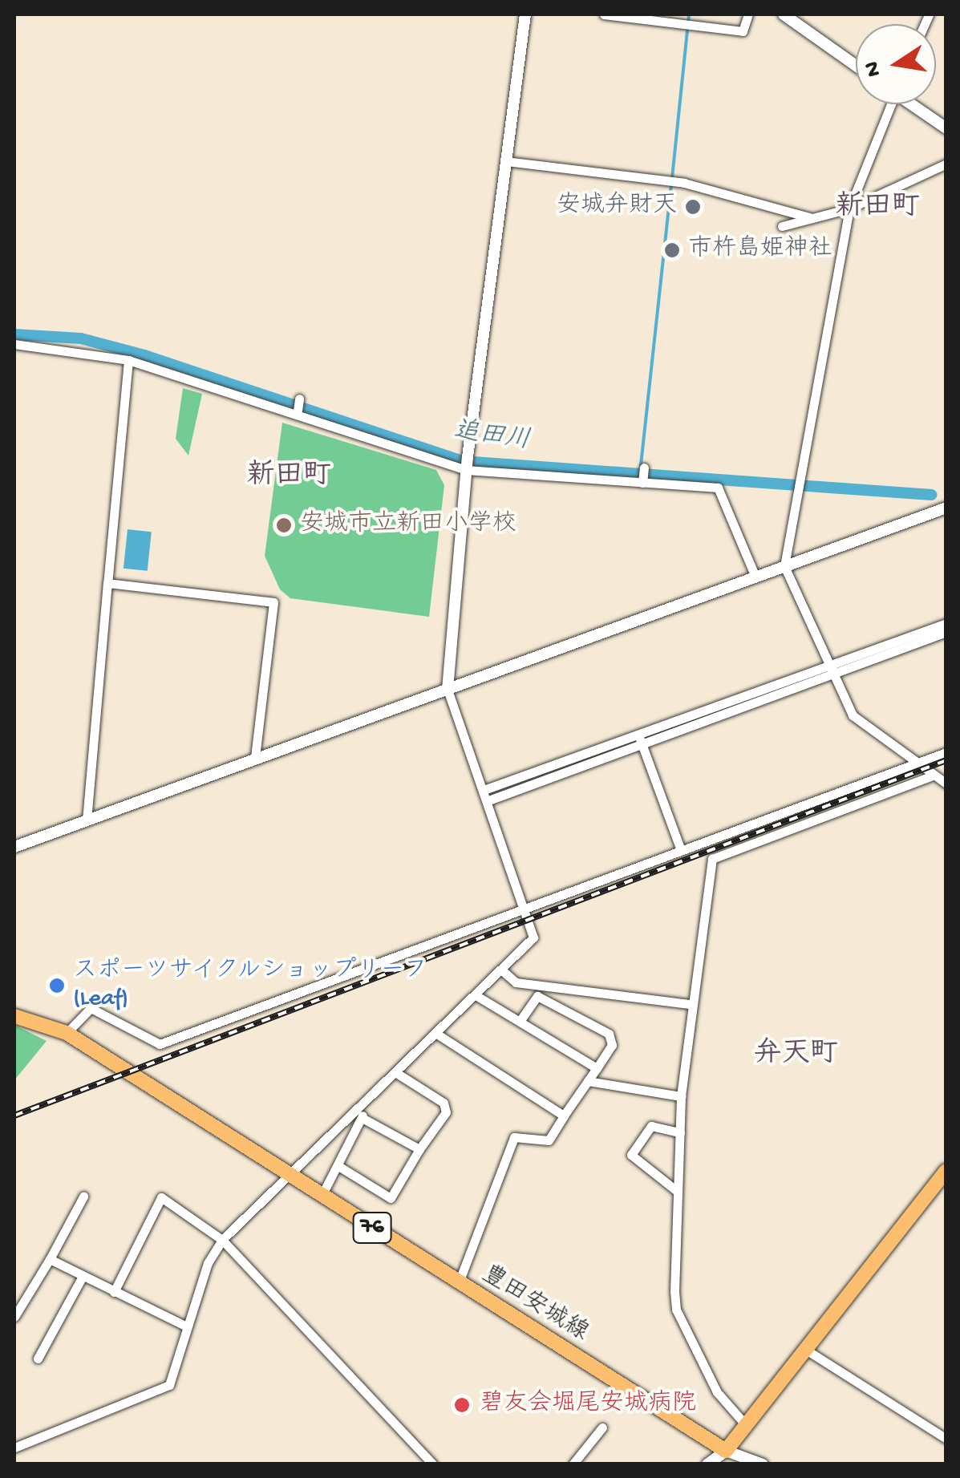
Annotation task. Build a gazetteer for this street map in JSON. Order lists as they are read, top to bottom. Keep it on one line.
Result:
{"streets":{"main road":["76","豊田安城線"]},"districts":["新田町","新田町","弁天町"],"water":["追田川"],"places":["安城弁財天","市杵島姫神社","安城市立新田小学校","スポーツサイクルショップリーフ (Leaf)","碧友会堀尾安城病院"],"north":"left"}
